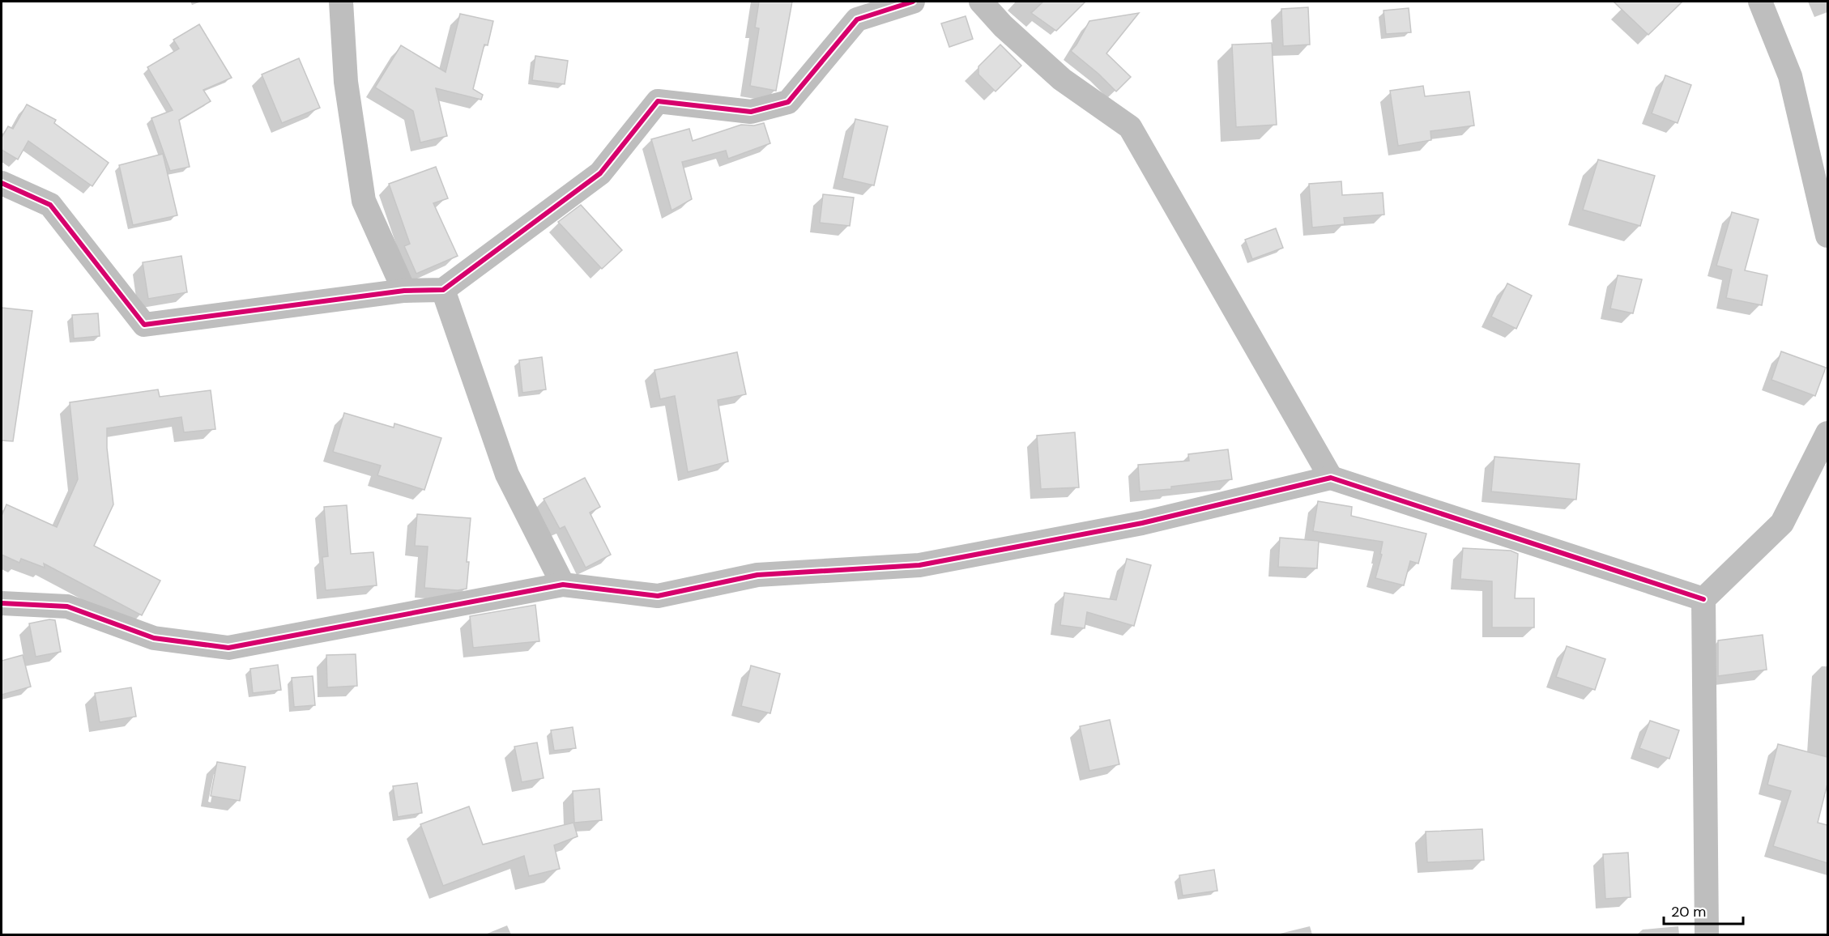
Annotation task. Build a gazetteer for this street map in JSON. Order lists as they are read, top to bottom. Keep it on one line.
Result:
{"scale_bar":"20 m"}
